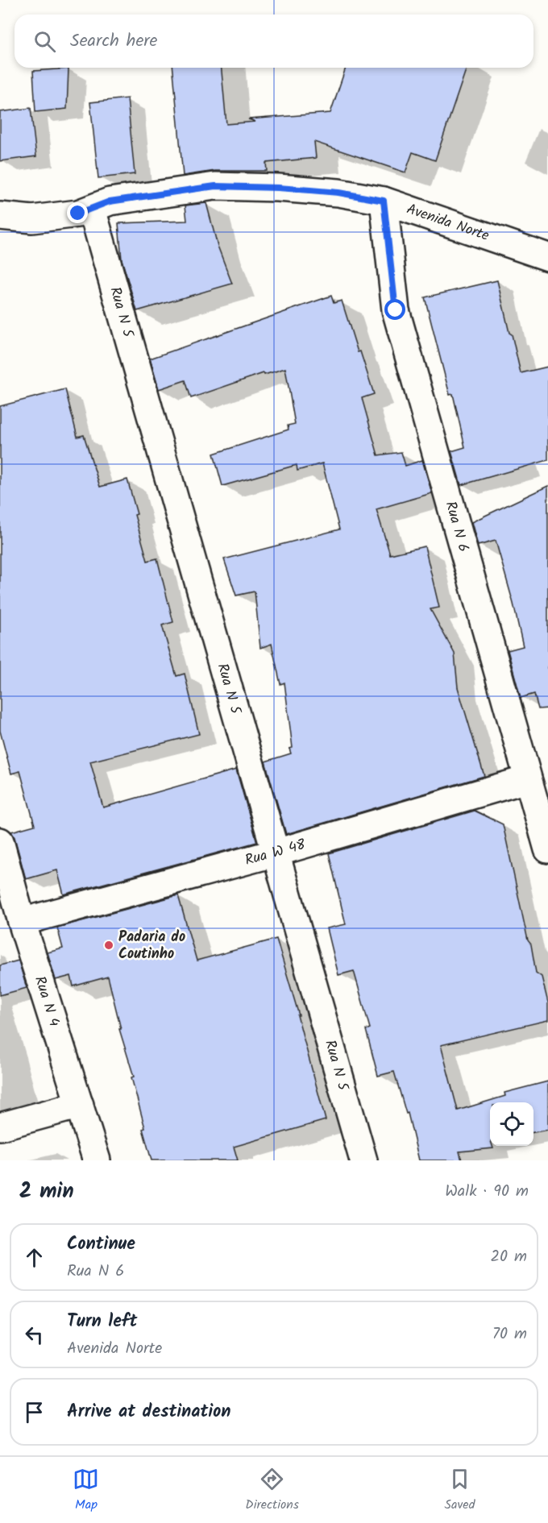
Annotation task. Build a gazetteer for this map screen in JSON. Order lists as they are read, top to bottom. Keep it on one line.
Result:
{"streets":{"street":["Avenida Norte","Rua N 5","Rua N 6","Rua W 48","Rua N 4"]},"crossings":[["Avenida Norte","Rua N 6"],["Rua N 5","Rua W 48"],["Rua N 6","Rua W 48"],["Rua W 48","Rua N 4"]],"places":["Padaria do Coutinho"],"page":{"search":"Search here","heading":["2 min","Walk · 90 m"],"list":[["Continue","Rua N 6","20 m"],["Turn left","Avenida Norte","70 m"],"Arrive at destination"],"nav":["Map","Directions","Saved"]}}
